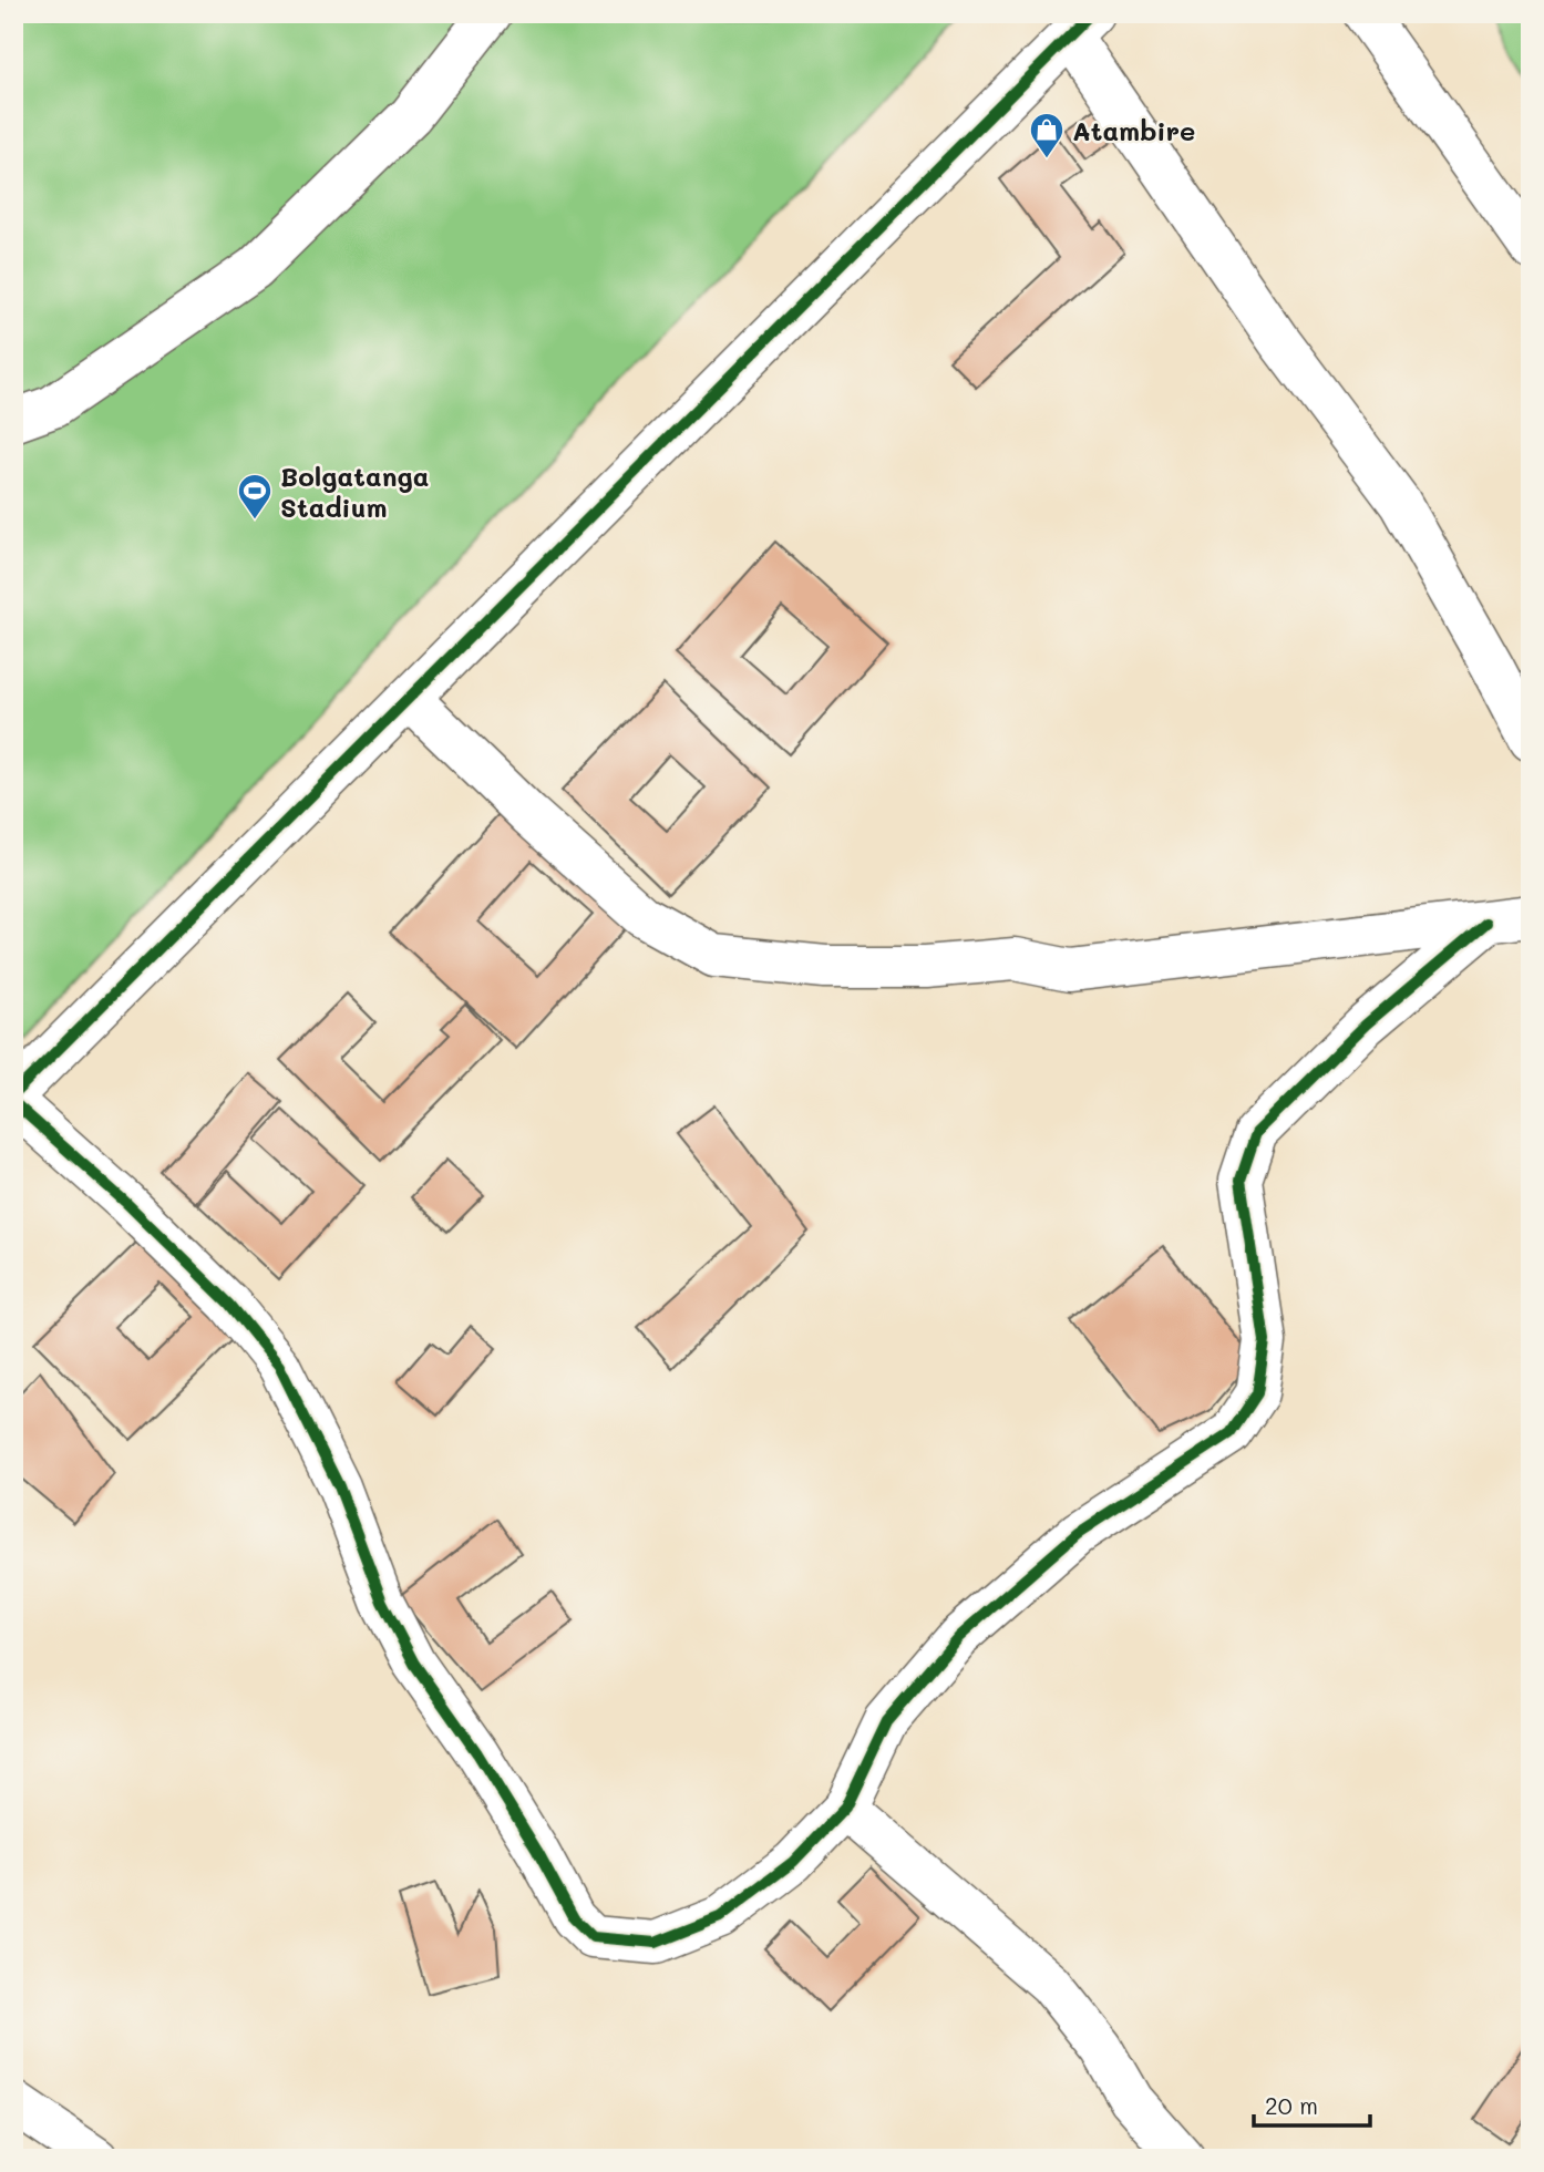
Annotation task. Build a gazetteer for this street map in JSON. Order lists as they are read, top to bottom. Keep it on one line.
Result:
{"places":{"shop":["Atambire"],"sports":["Bolgatanga Stadium"]},"scale_bar":"20 m"}
